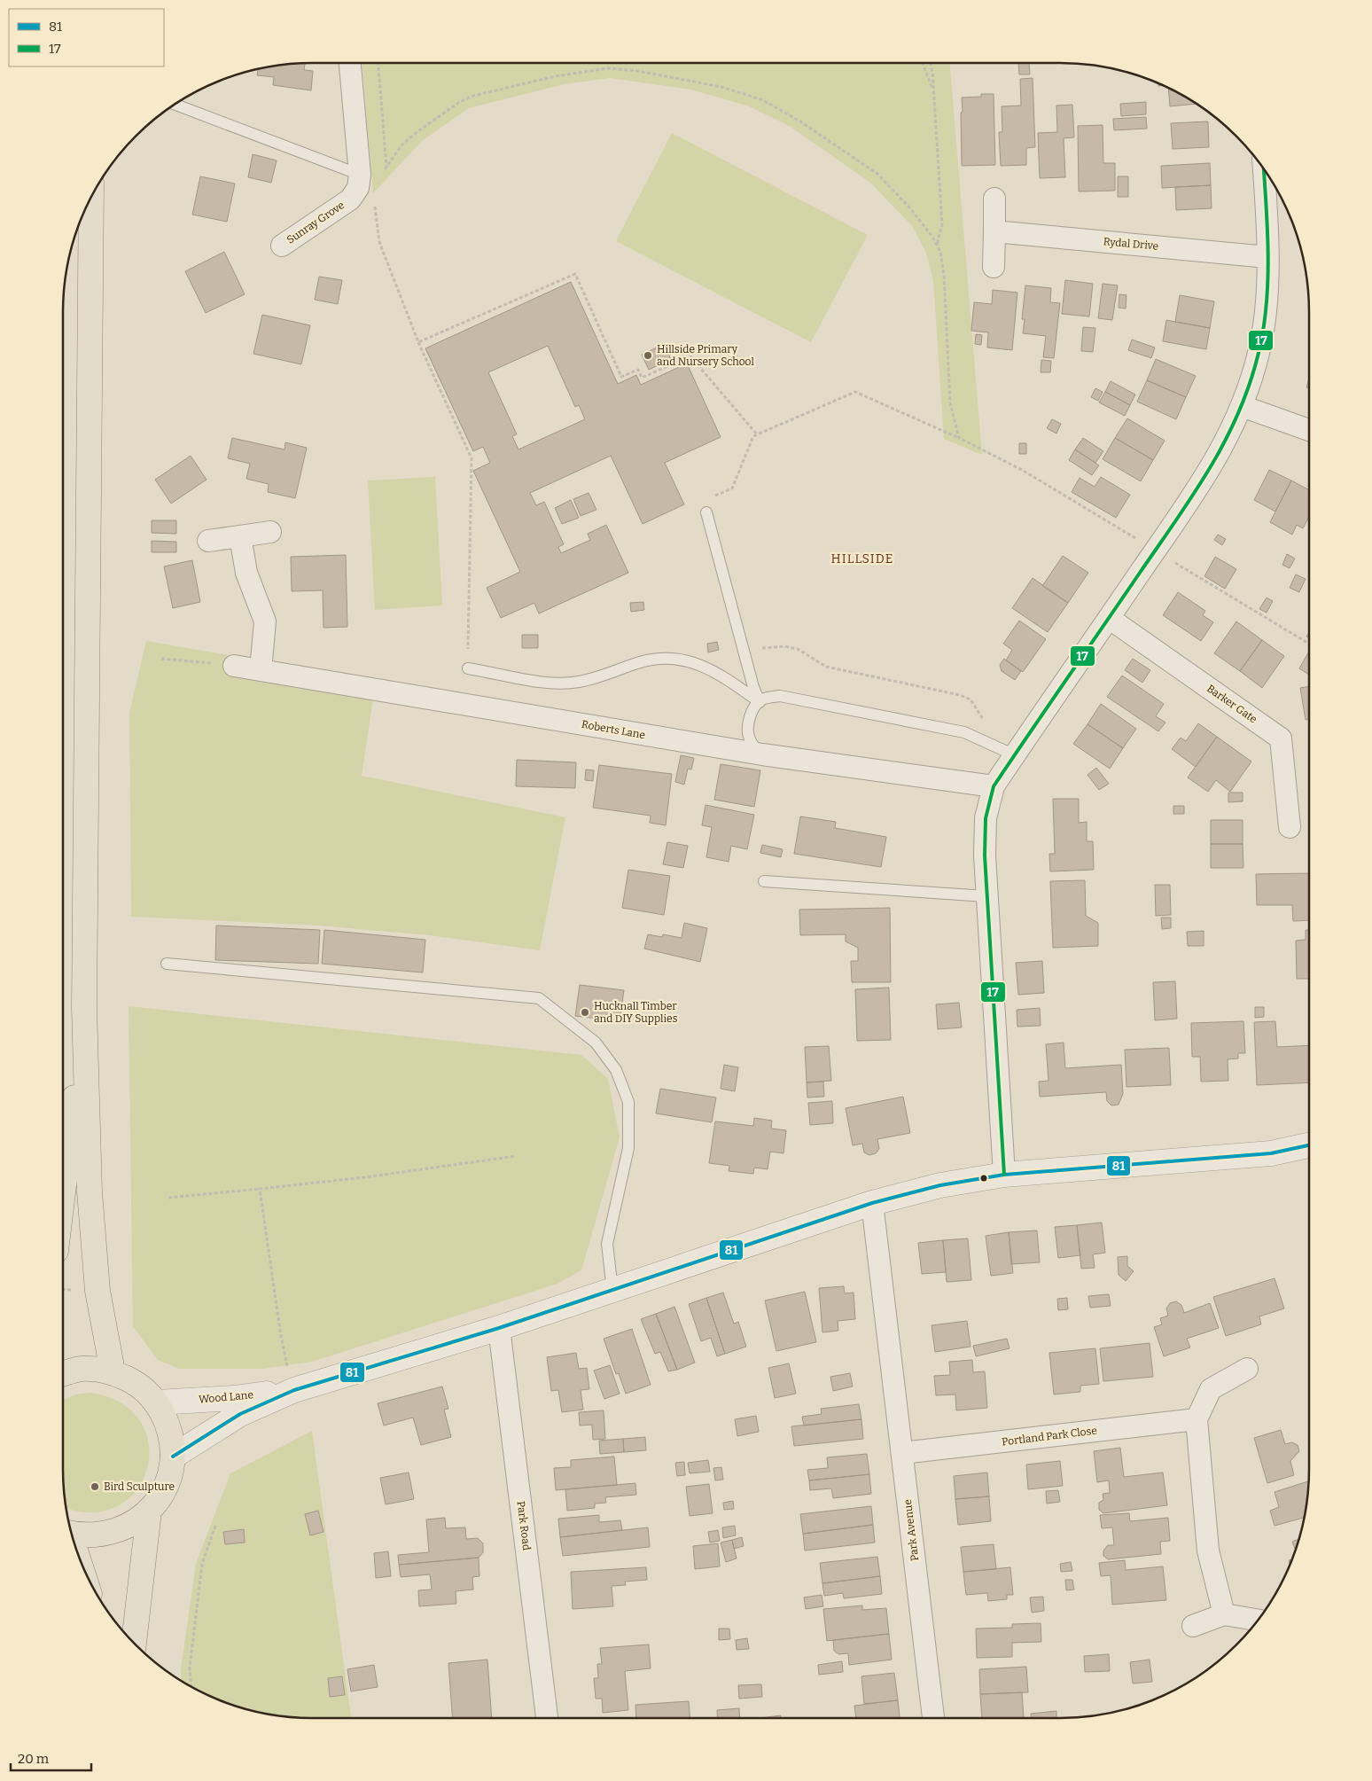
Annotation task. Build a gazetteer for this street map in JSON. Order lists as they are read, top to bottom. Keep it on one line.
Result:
{"streets":{"street":["Sunray Grove","Rydal Drive","Barker Gate","Roberts Lane","Wood Lane","Portland Park Close","Park Road","Park Avenue"]},"crossings":[["Wood Lane","Park Road"],["Wood Lane","Park Avenue"],["Portland Park Close","Park Avenue"]],"districts":["HILLSIDE"],"places":["Hillside Primary and Nursery School","Hucknall Timber and DIY Supplies","Bird Sculpture"],"lines":["transit line 17","transit line 81"],"legend":["81","17"],"scale_bar":"20 m"}
